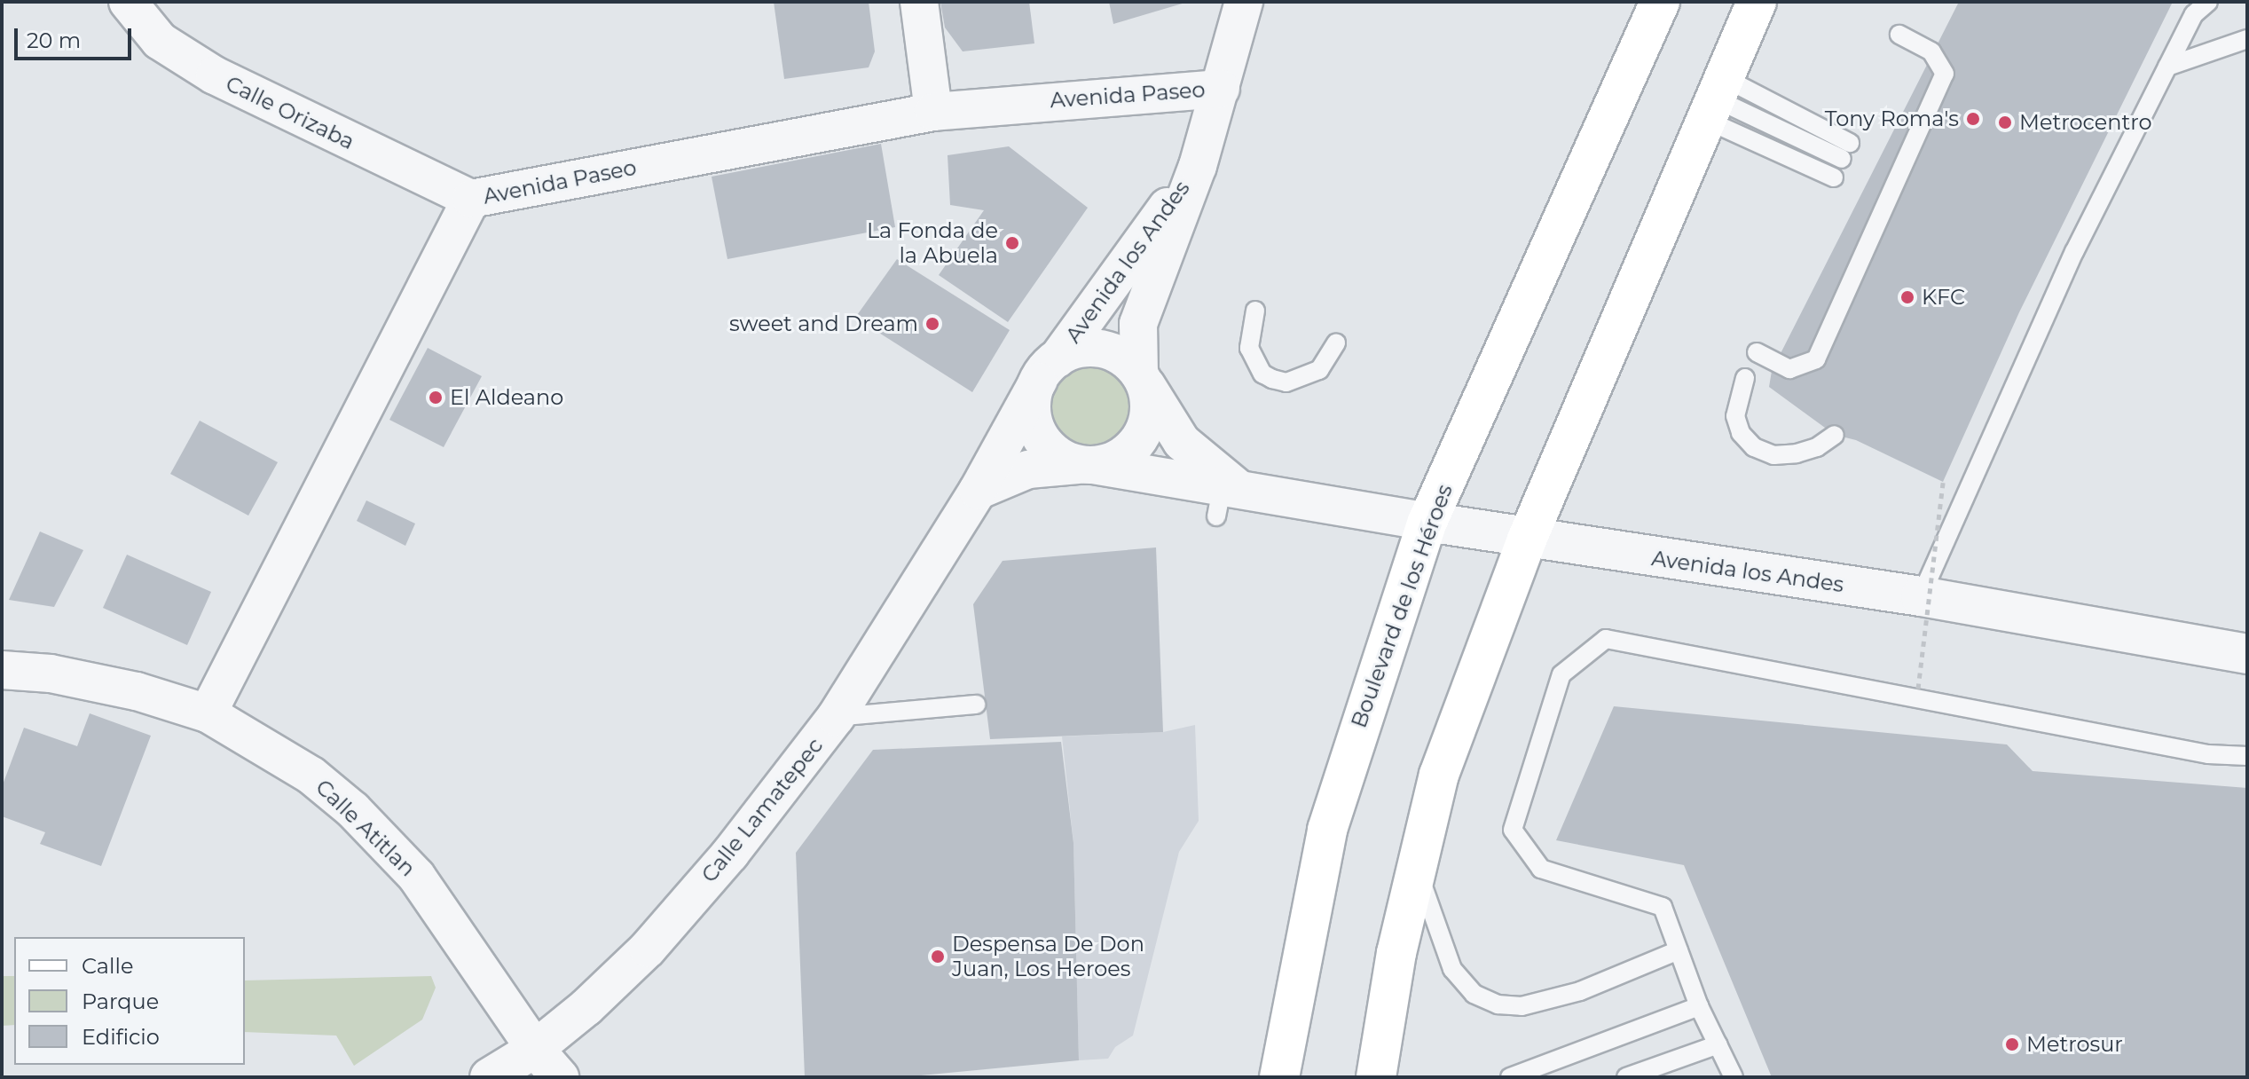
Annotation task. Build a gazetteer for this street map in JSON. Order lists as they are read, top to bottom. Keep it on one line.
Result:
{"streets":{"main road":["Boulevard de los Héroes"],"street":["Avenida Paseo","Calle Orizaba","Avenida los Andes","Calle Lamatepec","Calle Atitlan"]},"crossings":[["Avenida Paseo","Calle Orizaba"],["Avenida Paseo","Avenida los Andes"],["Avenida Paseo","Calle Atitlan"],["Avenida los Andes","Boulevard de los Héroes"],["Avenida los Andes","Calle Lamatepec"],["Calle Lamatepec","Calle Atitlan"]],"places":["Tony Roma's","Metrocentro","La Fonda de la Abuela","KFC","sweet and Dream","El Aldeano","Despensa De Don Juan, Los Heroes","Metrosur"],"legend":["Calle","Parque","Edificio"],"scale_bar":"20 m"}
